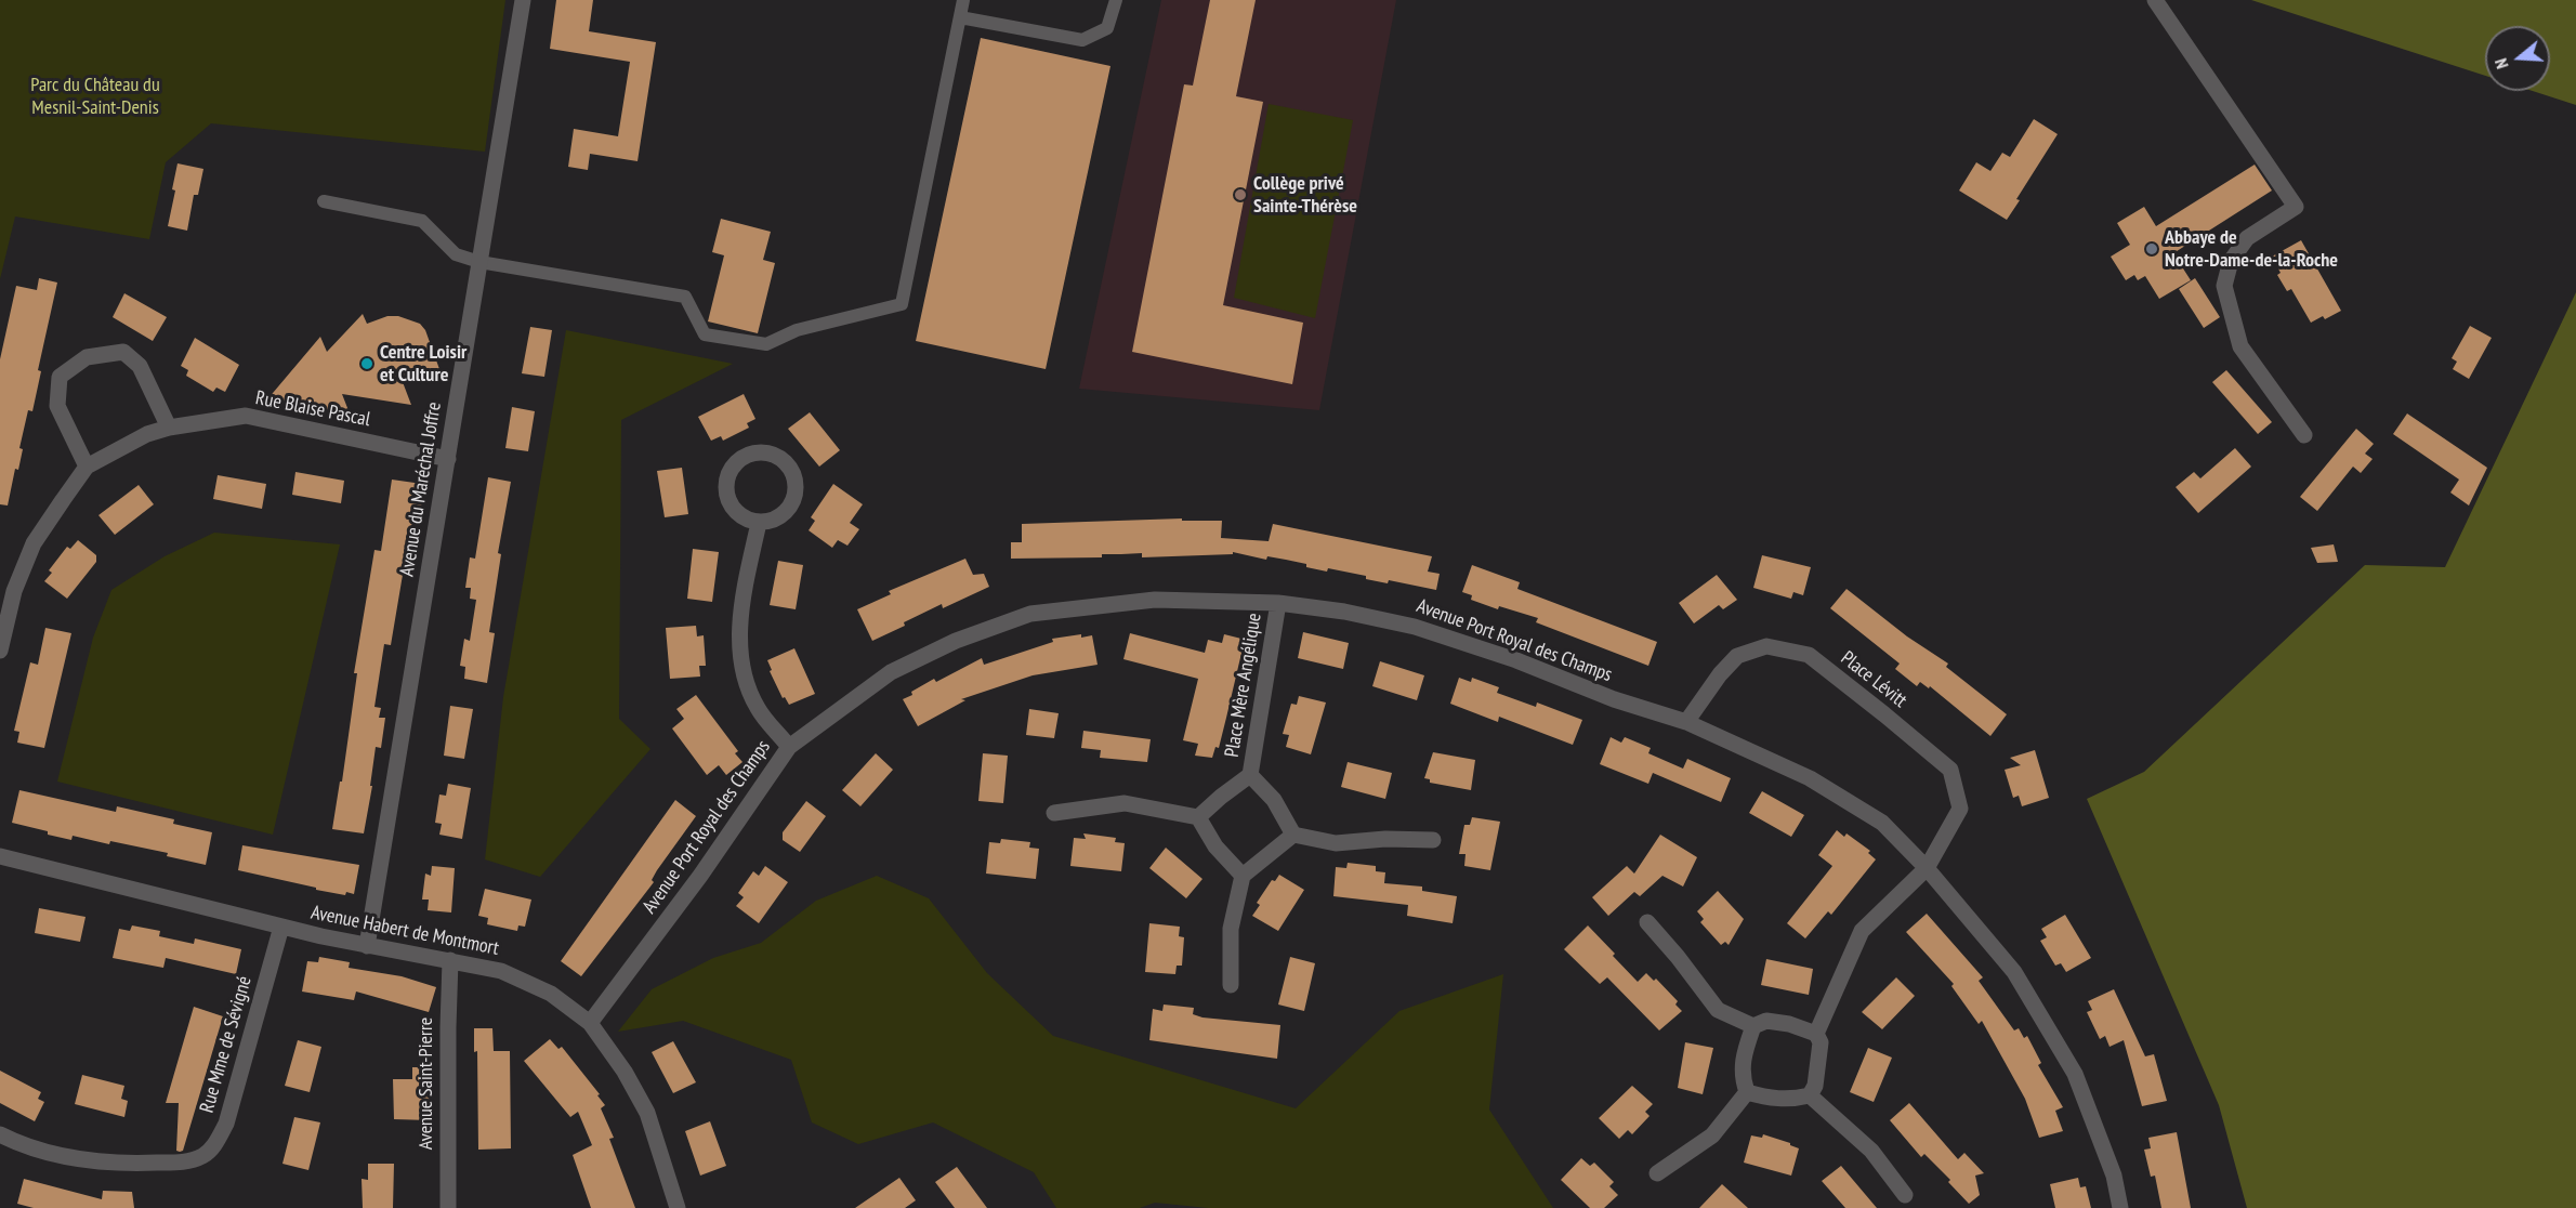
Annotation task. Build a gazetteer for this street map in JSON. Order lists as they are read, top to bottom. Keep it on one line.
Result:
{"streets":{"street":["Rue Blaise Pascal","Avenue du Maréchal Joffre","Avenue Port Royal des Champs","Place Lévitt","Place Mère Angélique","Avenue Habert de Montmort","Rue Mme de Sévigné","Avenue Saint-Pierre"]},"crossings":[["Rue Blaise Pascal","Avenue du Maréchal Joffre"],["Avenue du Maréchal Joffre","Avenue Habert de Montmort"],["Avenue Port Royal des Champs","Place Lévitt"],["Avenue Port Royal des Champs","Place Mère Angélique"],["Avenue Port Royal des Champs","Avenue Habert de Montmort"],["Avenue Habert de Montmort","Rue Mme de Sévigné"],["Avenue Habert de Montmort","Avenue Saint-Pierre"]],"parks":["Parc du Château du Mesnil-Saint-Denis"],"places":["Collège privé Sainte-Thérèse","Abbaye de Notre-Dame-de-la-Roche","Centre Loisir et Culture"],"north":"left"}
